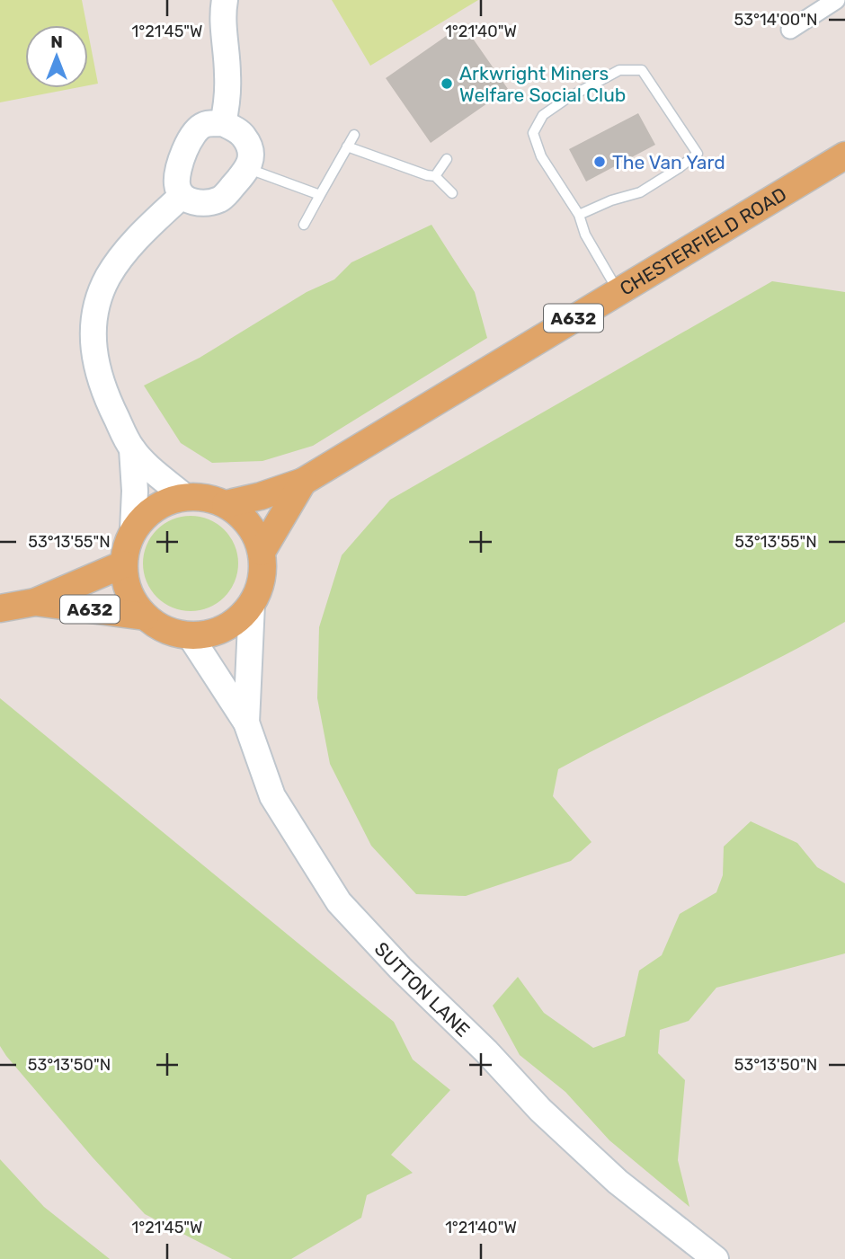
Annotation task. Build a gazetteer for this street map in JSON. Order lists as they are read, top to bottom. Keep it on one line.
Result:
{"streets":{"main road":["CHESTERFIELD ROAD","A632"],"street":["SUTTON LANE"]},"crossings":[["CHESTERFIELD ROAD","A632"],["CHESTERFIELD ROAD","SUTTON LANE"],["A632","SUTTON LANE"]],"places":["Arkwright Miners Welfare Social Club","The Van Yard"],"north":"top","coordinates":["53°14'00\"N","1°21'45\"W","1°21'40\"W","53°13'55\"N","53°13'50\"N"]}
